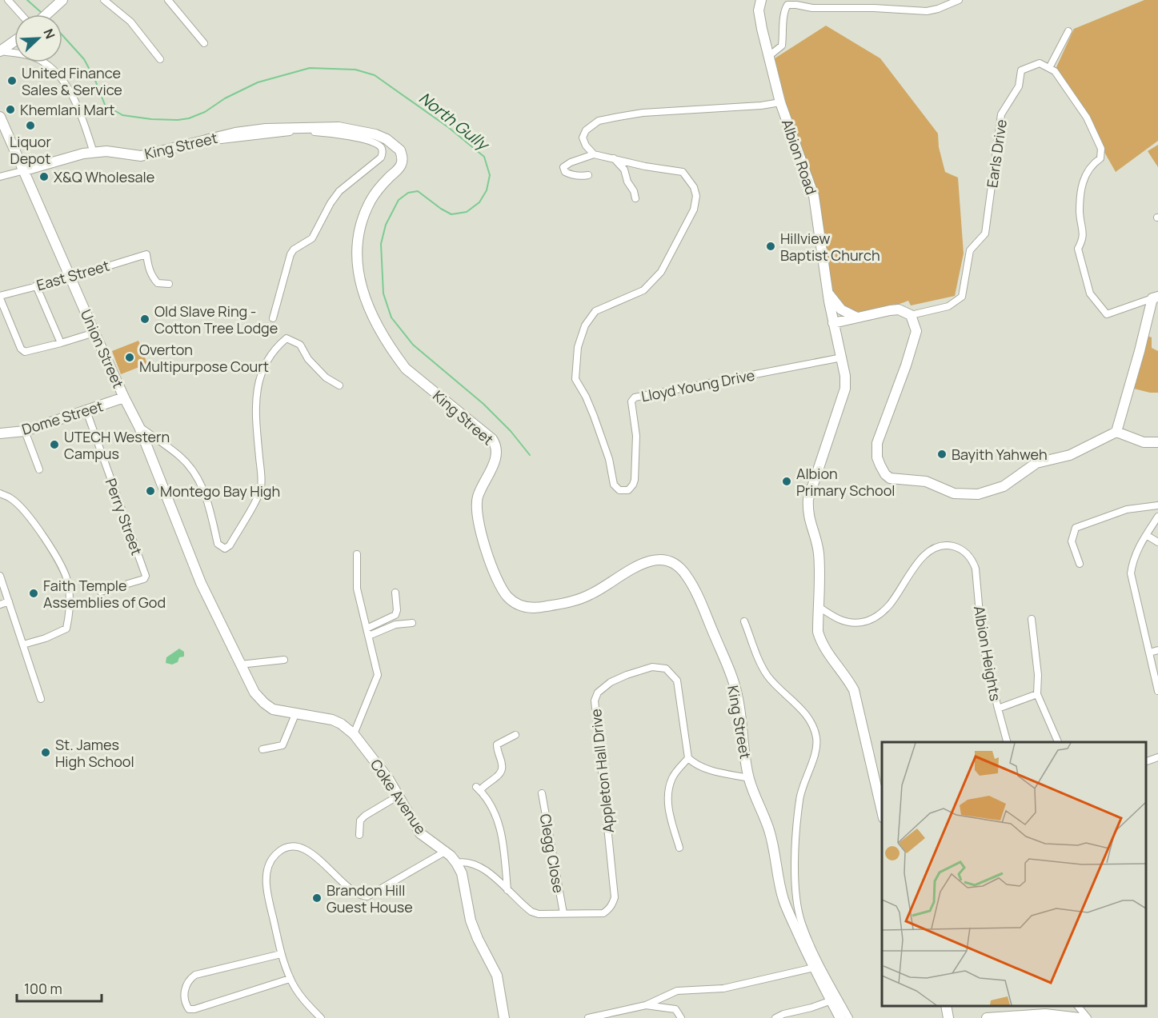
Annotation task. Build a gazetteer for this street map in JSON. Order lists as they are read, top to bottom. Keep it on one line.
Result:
{"streets":{"street":["King Street","Earls Drive","Albion Road","East Street","Union Street","Lloyd Young Drive","Dome Street","Perry Street","Albion Heights","Appleton Hall Drive","Coke Avenue","Clegg Close"]},"crossings":[["King Street","Union Street"],["Albion Road","Lloyd Young Drive"],["East Street","Union Street"],["Union Street","Dome Street"],["Union Street","Coke Avenue"],["Dome Street","Perry Street"],["Appleton Hall Drive","Coke Avenue"],["Appleton Hall Drive","Clegg Close"]],"water":["North Gully"],"places":["United Finance Sales & Service","Khemlani Mart","Liquor Depot","X&Q Wholesale","Hillview Baptist Church","Old Slave Ring - Cotton Tree Lodge","Overton Multipurpose Court","UTECH Western Campus","Bayith Yahweh","Albion Primary School","Montego Bay High","Faith Temple Assemblies of God","St. James High School","Brandon Hill Guest House"],"scale_bar":"100 m","north":"top right"}
